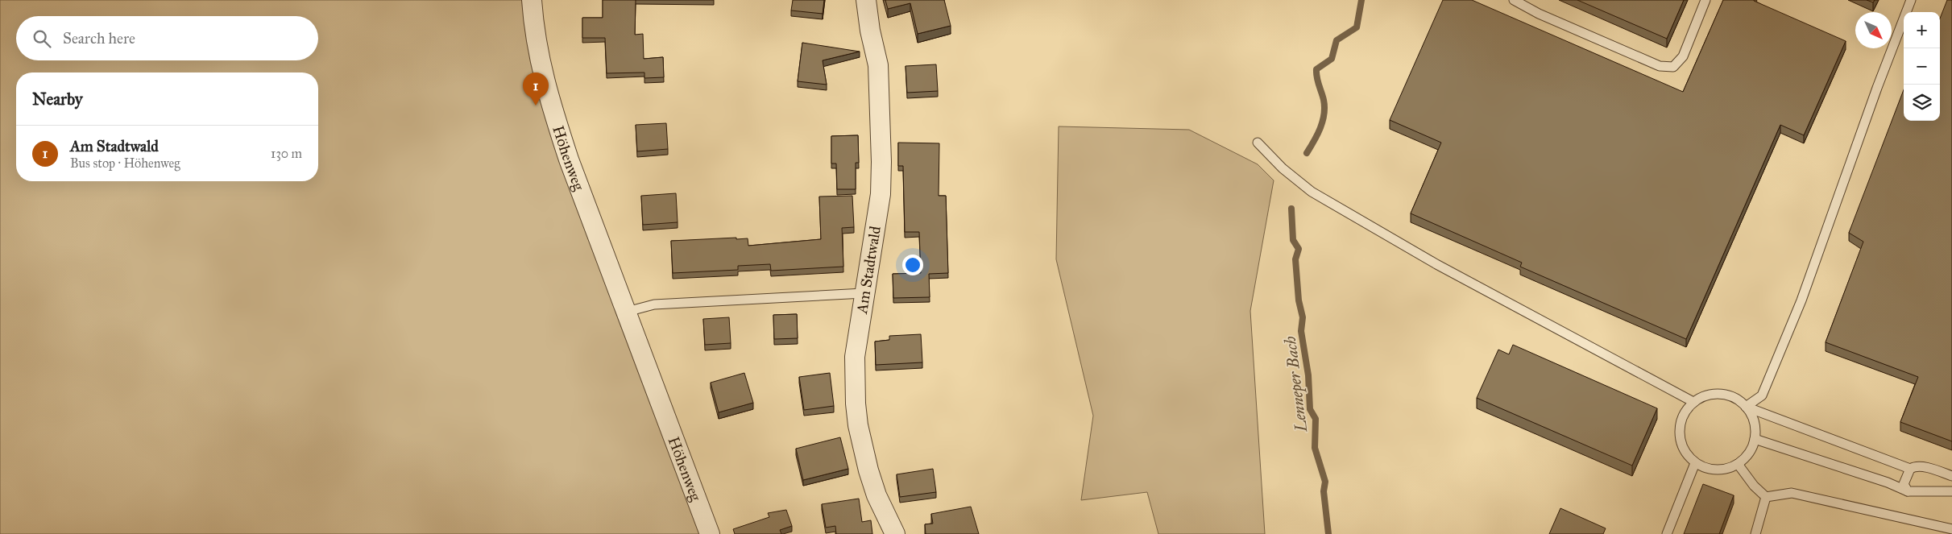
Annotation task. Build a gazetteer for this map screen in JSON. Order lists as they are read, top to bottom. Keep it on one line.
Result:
{"streets":{"street":["Höhenweg","Am Stadtwald"]},"water":["Lenneper Bach"],"north":"bottom right","page":{"map_buttons":["+","−"],"search":"Search here","pins":"1","heading":"Nearby","list":[{"mark":"1","name":"Am Stadtwald","note":"Bus stop · Höhenweg","value":"130 m"}]}}
